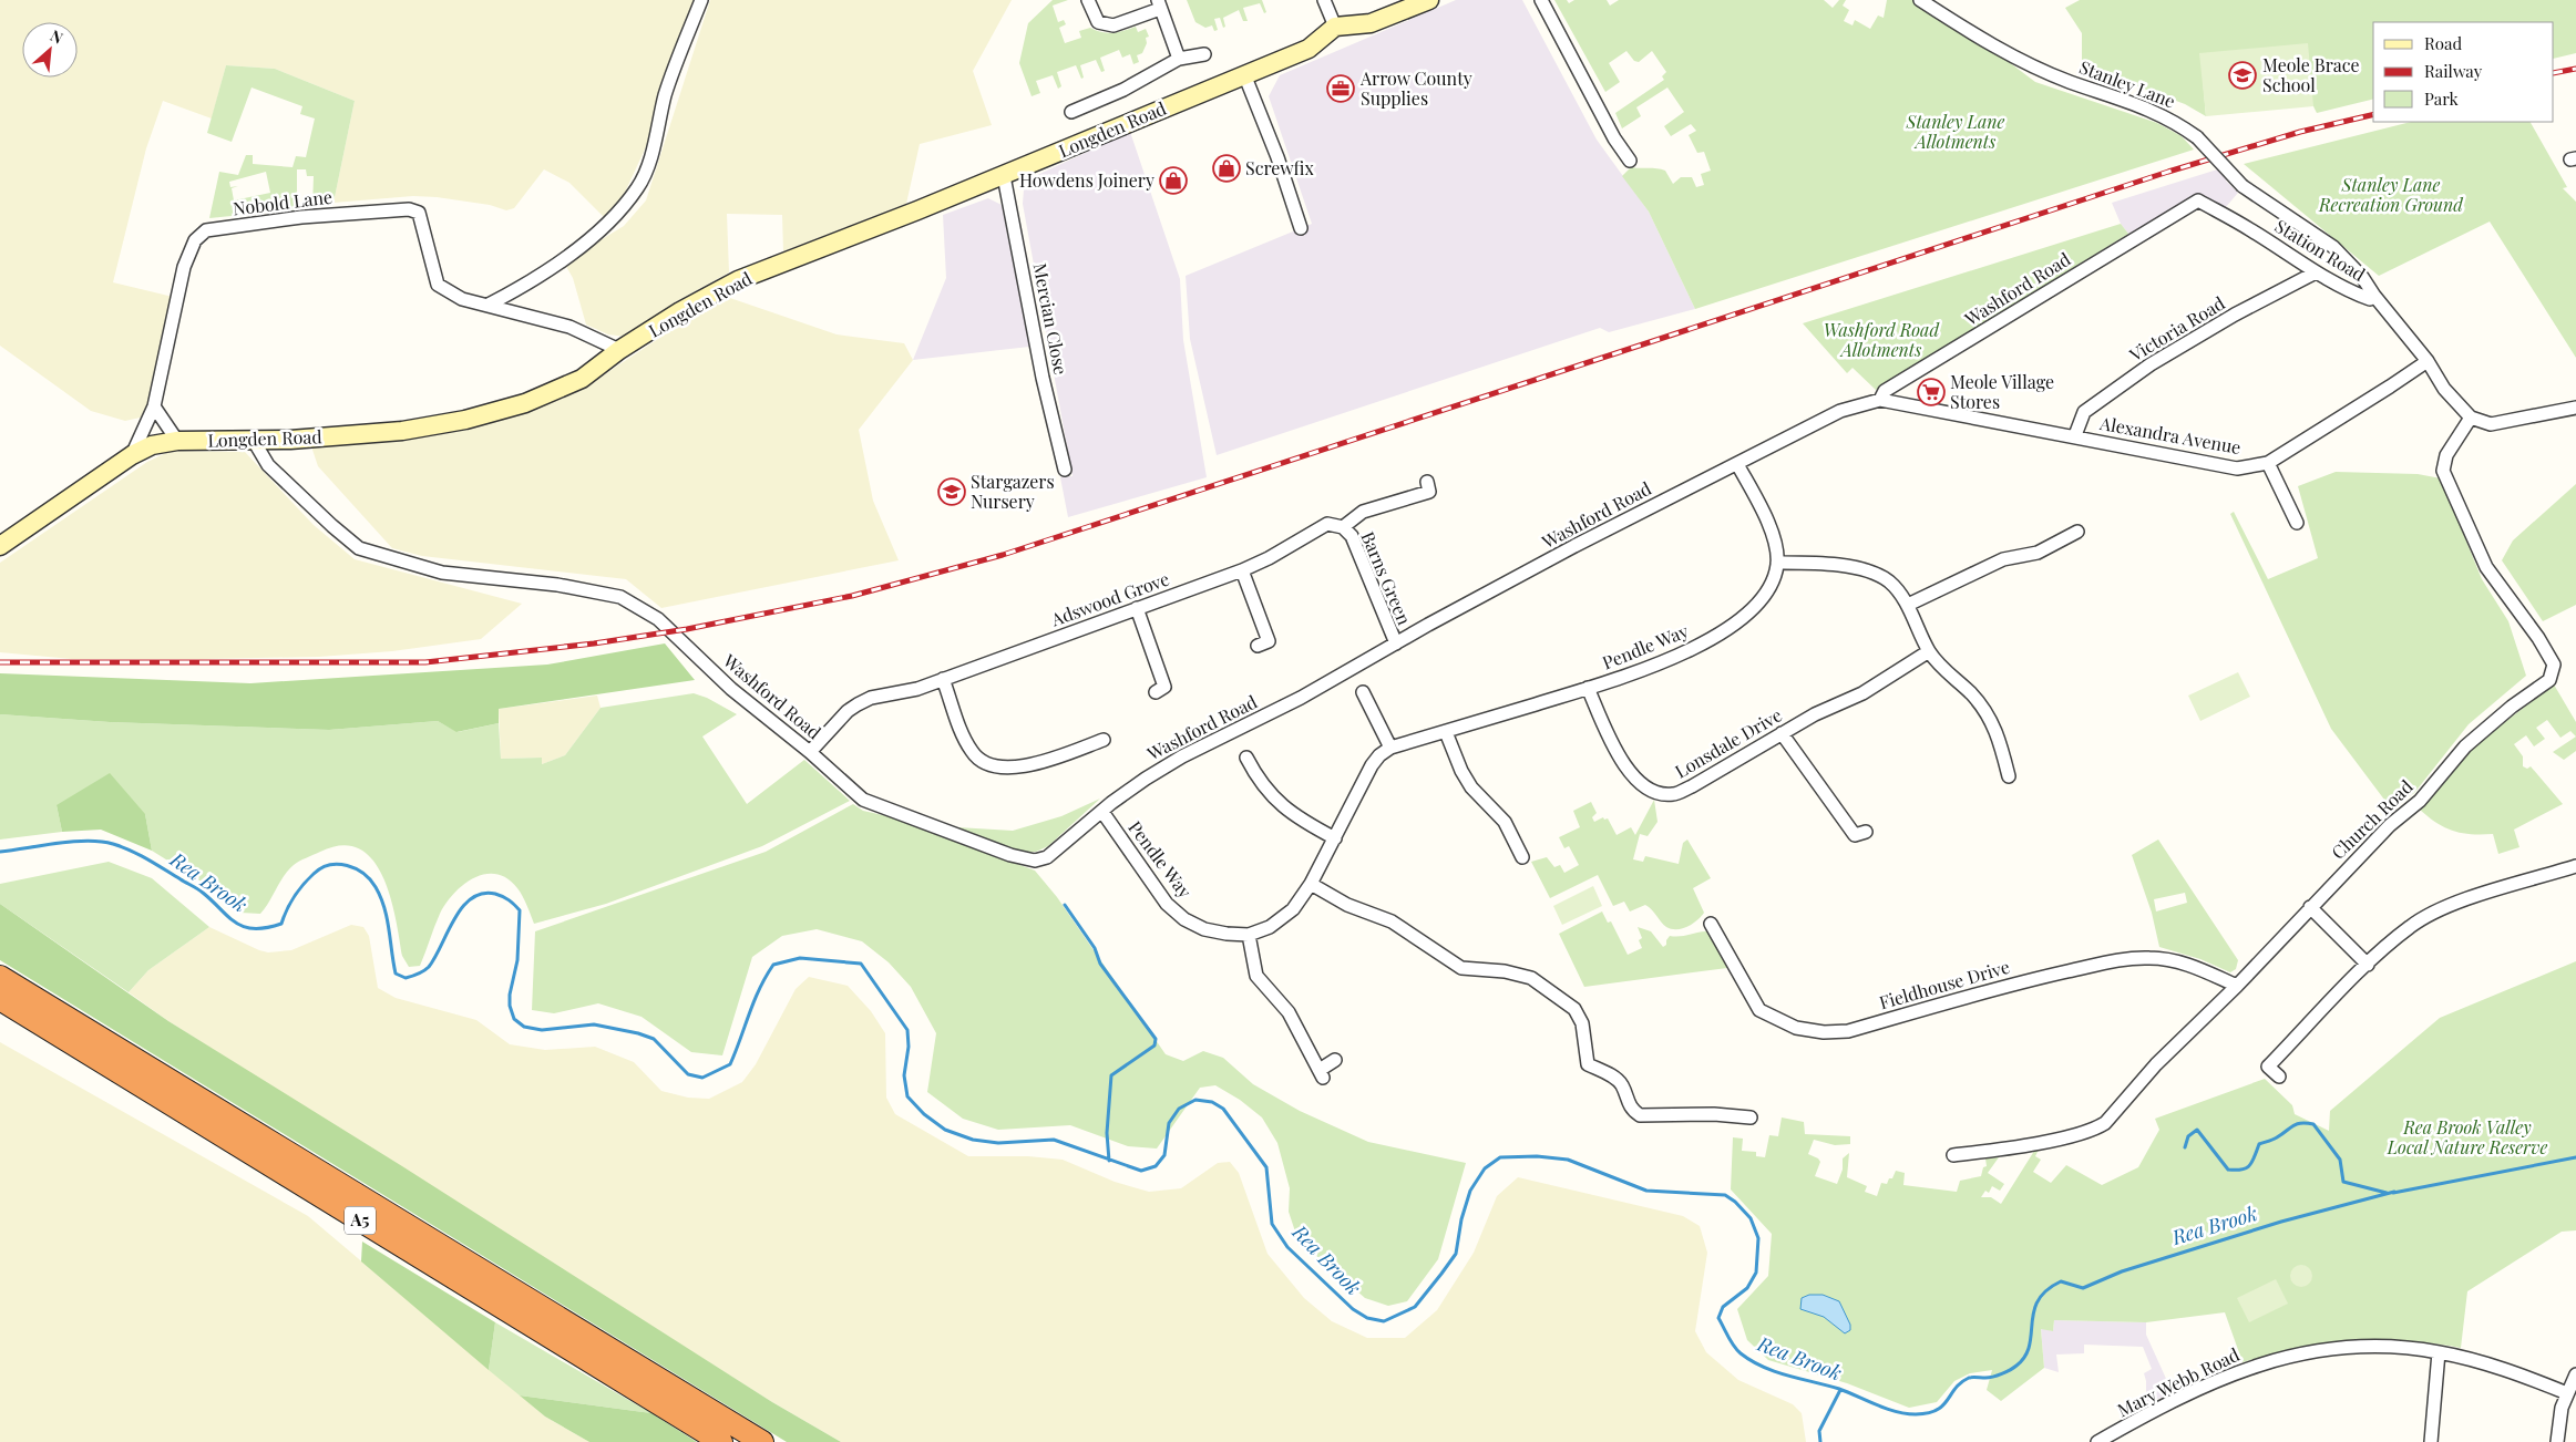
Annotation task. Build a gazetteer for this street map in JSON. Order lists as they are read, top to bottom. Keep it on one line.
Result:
{"streets":{"highway":["A5"],"street":["Stanley Lane","Longden Road","Nobold Lane","Station Road","Washford Road","Mercian Close","Victoria Road","Alexandra Avenue","Barns Green","Adswood Grove","Pendle Way","Lonsdale Drive","Church Road","Fieldhouse Drive","Mary Webb Road"]},"crossings":[["Stanley Lane","Station Road"],["Longden Road","Nobold Lane"],["Longden Road","Washford Road"],["Longden Road","Mercian Close"],["Station Road","Washford Road"],["Station Road","Victoria Road"],["Station Road","Alexandra Avenue"],["Station Road","Church Road"],["Washford Road","Alexandra Avenue"],["Washford Road","Barns Green"],["Washford Road","Adswood Grove"],["Washford Road","Pendle Way"],["Victoria Road","Alexandra Avenue"],["Barns Green","Adswood Grove"],["Pendle Way","Lonsdale Drive"],["Church Road","Fieldhouse Drive"]],"water":["Rea Brook"],"parks":["Stanley Lane Allotments","Stanley Lane Recreation Ground","Washford Road Allotments","Rea Brook Valley Local Nature Reserve"],"places":{"school or university":["Meole Brace School","Stargazers Nursery"],"office":["Arrow County Supplies"],"shop":["Screwfix","Howdens Joinery"],"supermarket":["Meole Village Stores"]},"legend":["Road","Railway","Park"],"north":"top right"}
